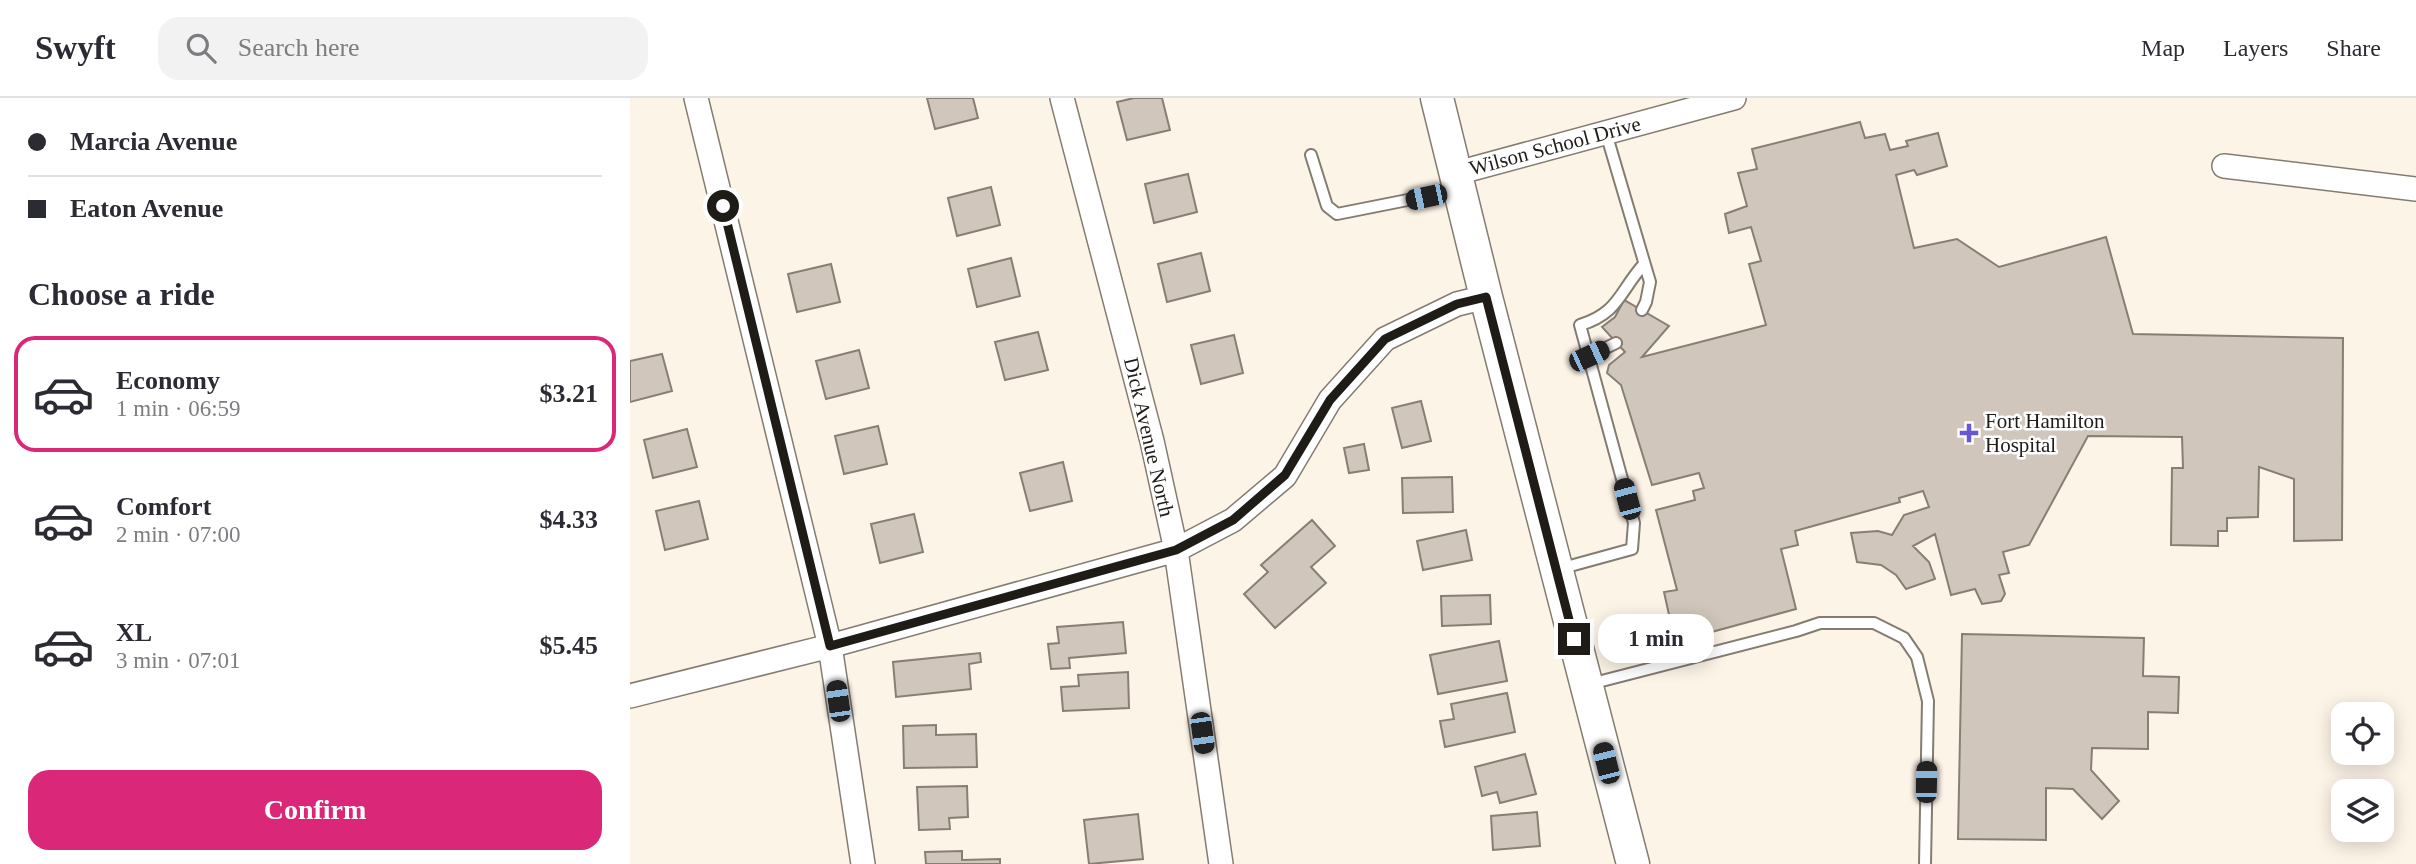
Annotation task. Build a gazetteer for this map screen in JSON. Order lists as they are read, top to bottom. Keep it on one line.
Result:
{"streets":{"street":["Wilson School Drive","Dick Avenue North"]},"places":{"health":["Fort Hamilton Hospital"]},"page":{"header":"Swyft","search":"Search here","nav":["Map","Layers","Share"],"banner":["Marcia Avenue","Eaton Avenue"],"heading":"Choose a ride","list":[{"name":"Economy","note":"1 min · 06:59","value":"$3.21"},{"name":"Comfort","note":"2 min · 07:00","value":"$4.33"},{"name":"XL","note":"3 min · 07:01","value":"$5.45"}],"bubble":"1 min","buttons":"Confirm"}}
